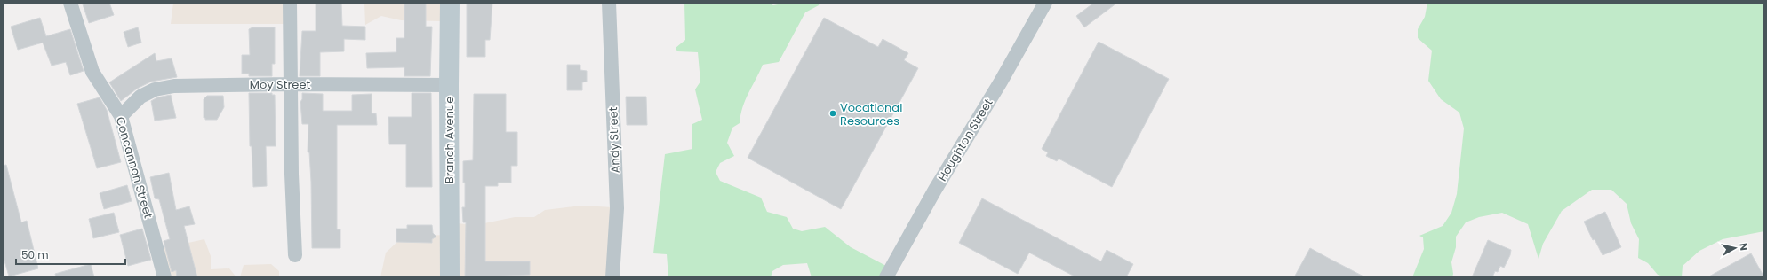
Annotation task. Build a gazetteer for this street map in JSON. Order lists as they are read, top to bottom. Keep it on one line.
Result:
{"streets":{"main road":["Branch Avenue"],"street":["Moy Street","Andy Street","Houghton Street","Concannon Street"]},"crossings":[["Moy Street","Branch Avenue"],["Moy Street","Concannon Street"]],"places":["Vocational Resources"],"scale_bar":"50 m","north":"right"}
